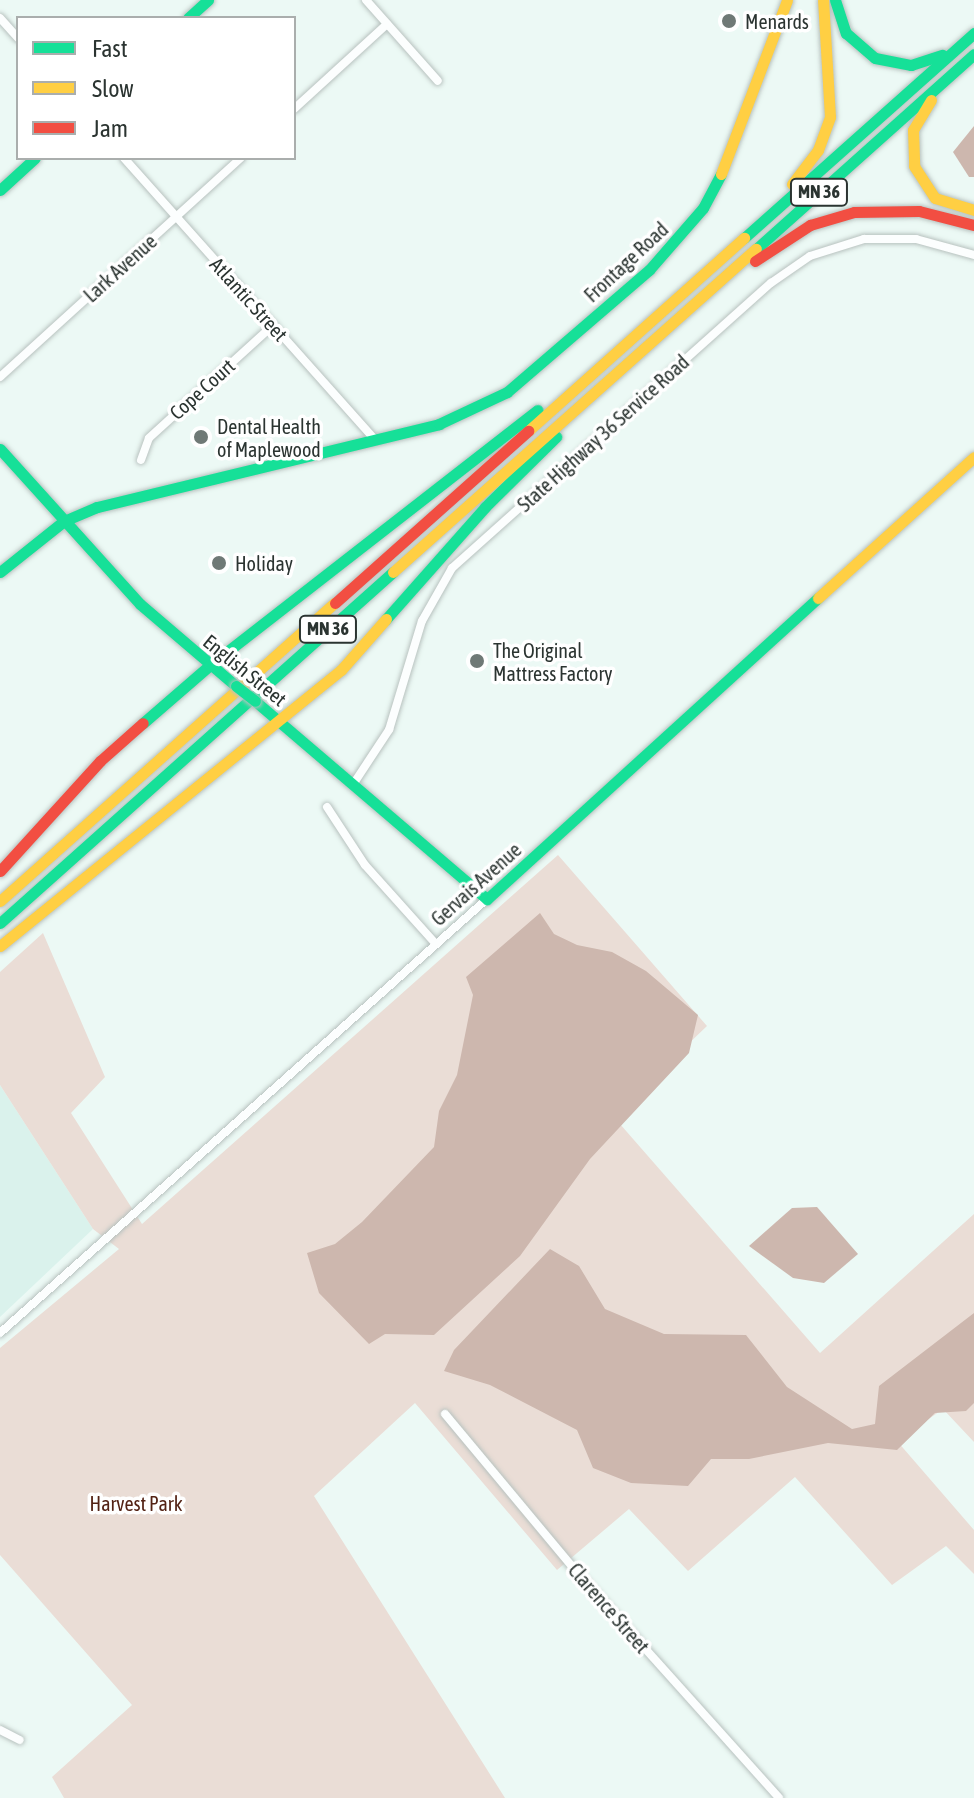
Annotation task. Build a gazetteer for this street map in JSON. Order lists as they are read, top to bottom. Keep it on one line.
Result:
{"streets":{"main road":["MN 36","Frontage Road","English Street","Gervais Avenue"],"street":["Lark Avenue","Atlantic Street","Cope Court","State Highway 36 Service Road","Clarence Street"]},"crossings":[["Frontage Road","Atlantic Street"],["Frontage Road","English Street"],["Lark Avenue","Atlantic Street"],["Atlantic Street","Cope Court"],["State Highway 36 Service Road","English Street"],["English Street","Gervais Avenue"]],"parks":["Harvest Park"],"places":["Menards","Dental Health of Maplewood","Holiday","The Original Mattress Factory"],"legend":["Fast","Slow","Jam"]}
